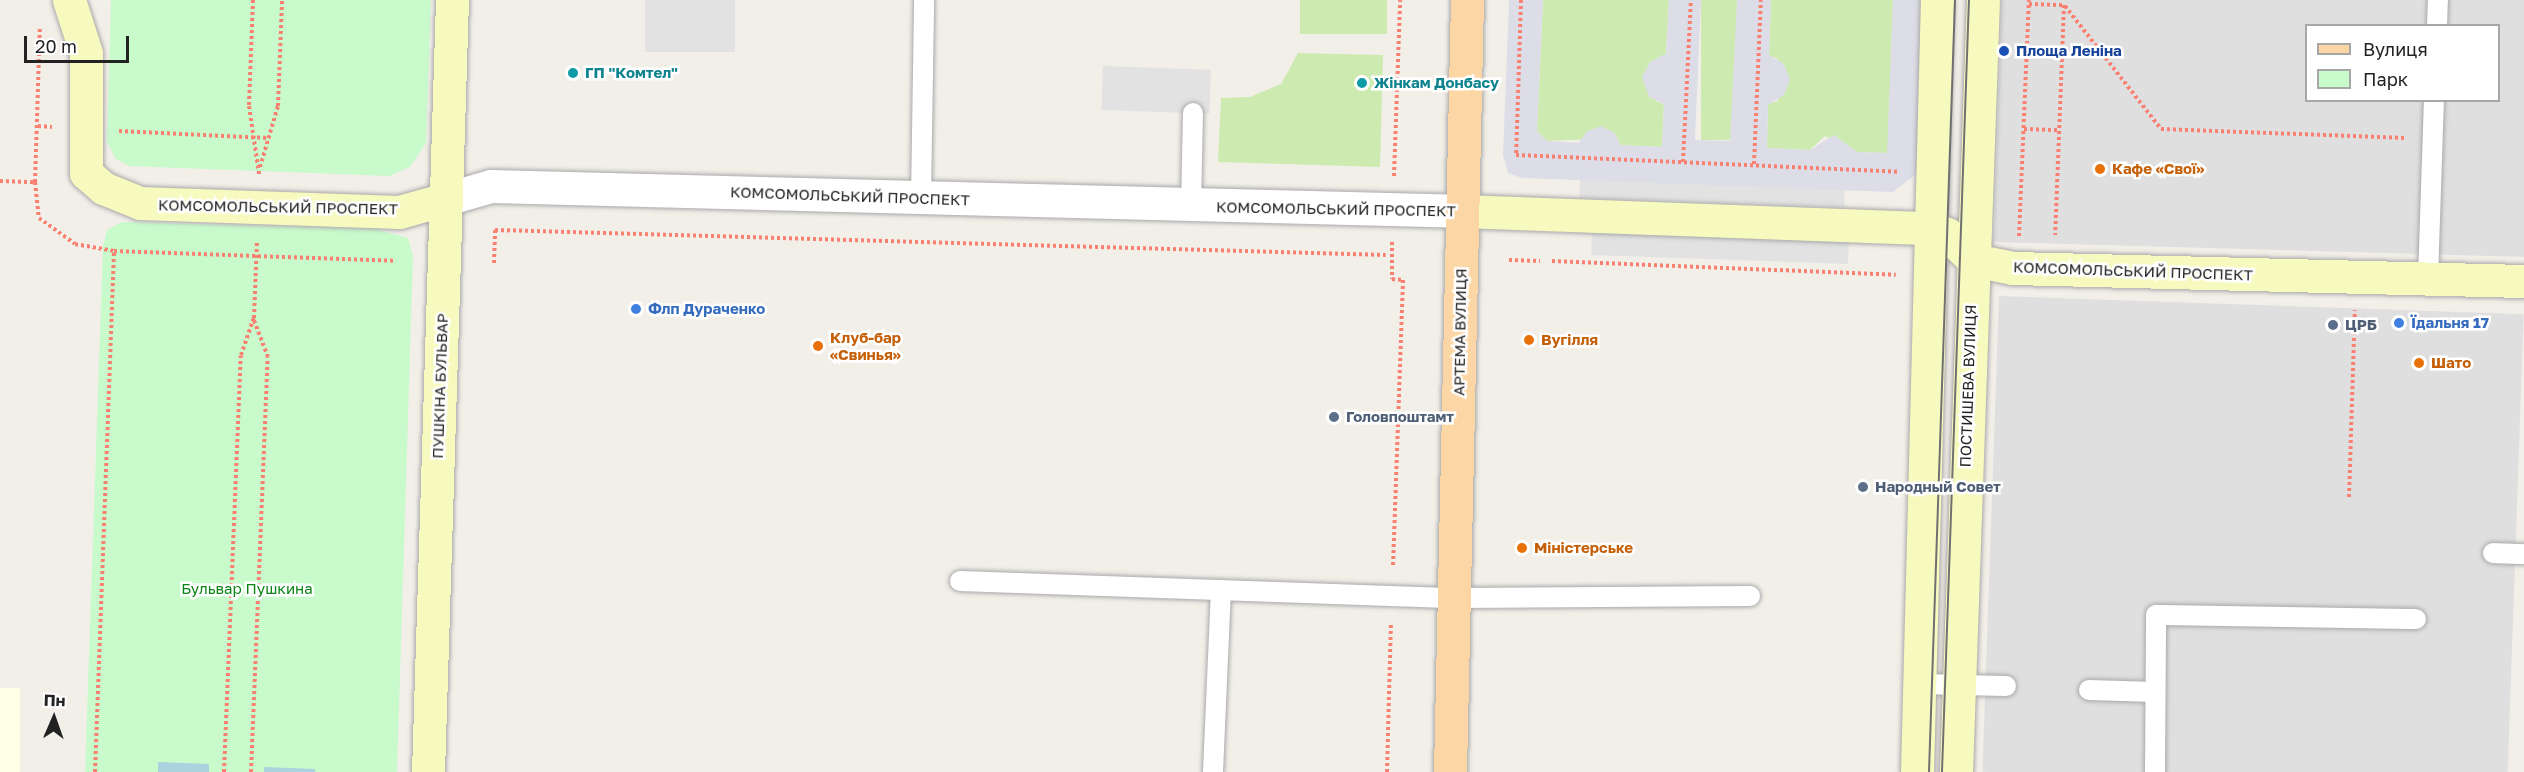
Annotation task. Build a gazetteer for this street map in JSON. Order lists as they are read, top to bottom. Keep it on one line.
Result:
{"streets":{"main road":["АРТЕМА ВУЛИЦЯ"],"street":["КОМСОМОЛЬСЬКИЙ ПРОСПЕКТ","ПУШКІНА БУЛЬВАР","ПОСТИШЕВА ВУЛИЦЯ"]},"crossings":[["КОМСОМОЛЬСЬКИЙ ПРОСПЕКТ","АРТЕМА ВУЛИЦЯ"],["КОМСОМОЛЬСЬКИЙ ПРОСПЕКТ","ПУШКІНА БУЛЬВАР"],["КОМСОМОЛЬСЬКИЙ ПРОСПЕКТ","ПОСТИШЕВА ВУЛИЦЯ"]],"parks":["Бульвар Пушкина"],"places":["Площа Леніна","ГП \"Комтел\"","Жінкам Донбасу","Кафе «Свої»","Флп Дураченко","Їдальня 17","ЦРБ","Вугілля","Клуб-бар «Свинья»","Шато","Головпоштамт","Народный Совет","Міністерське"],"legend":["Вулиця","Парк"],"scale_bar":"20 m","north":"top"}
